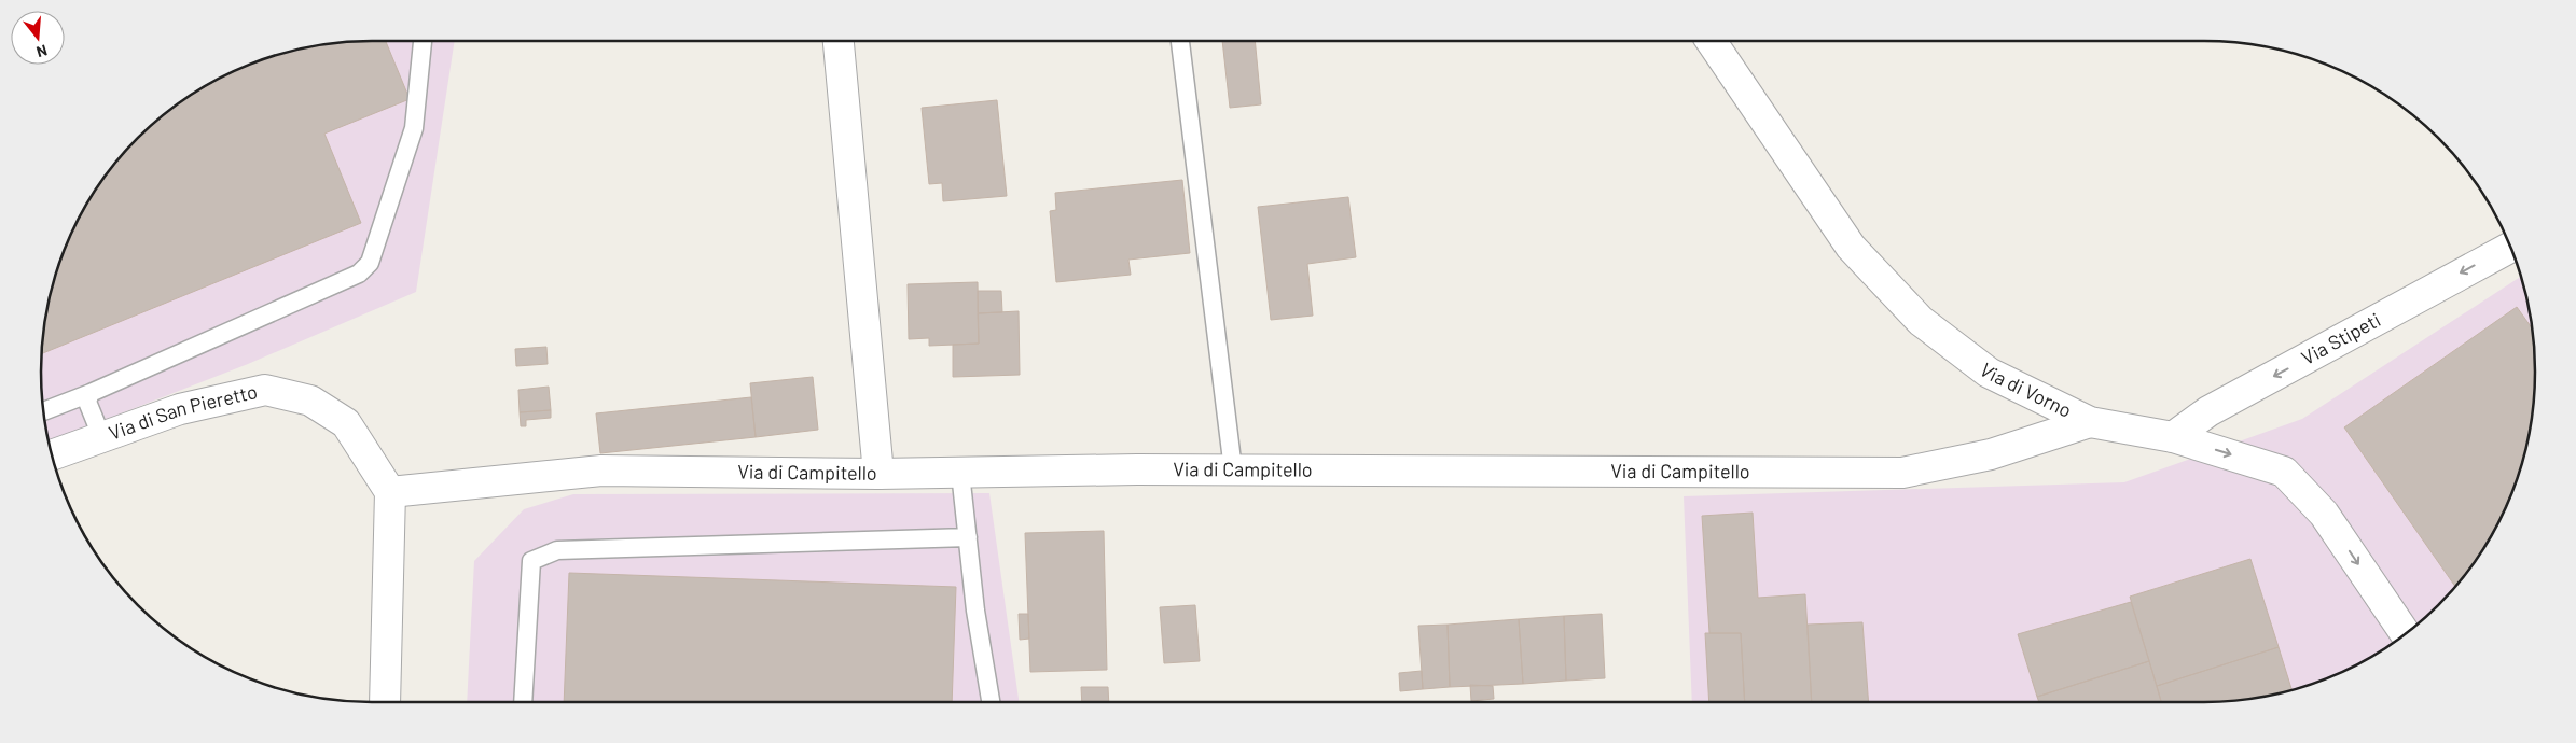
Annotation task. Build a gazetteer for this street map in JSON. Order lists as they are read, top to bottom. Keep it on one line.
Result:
{"streets":{"street":["Via Stipeti","Via di Vorno","Via di San Pieretto","Via di Campitello"]},"crossings":[["Via Stipeti","Via di Vorno"],["Via di Vorno","Via di Campitello"],["Via di San Pieretto","Via di Campitello"]],"one_way":["Via Stipeti"],"north":"bottom"}
